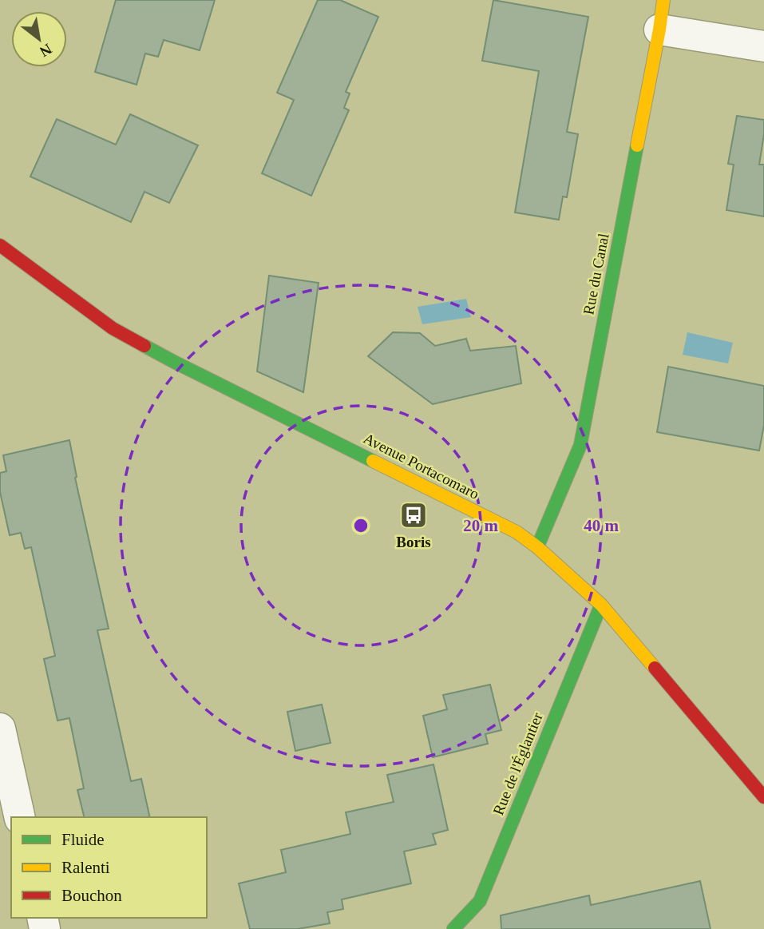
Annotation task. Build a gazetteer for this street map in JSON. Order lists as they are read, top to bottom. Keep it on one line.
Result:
{"streets":{"street":["Rue du Canal","Avenue Portacomaro","Rue de l'Églantier"]},"crossings":[["Rue du Canal","Avenue Portacomaro"],["Avenue Portacomaro","Rue de l'Églantier"]],"places":{"bus stop":["Boris"]},"legend":["Fluide","Ralenti","Bouchon"],"north":"bottom right","rings":["20 m","40 m"]}
